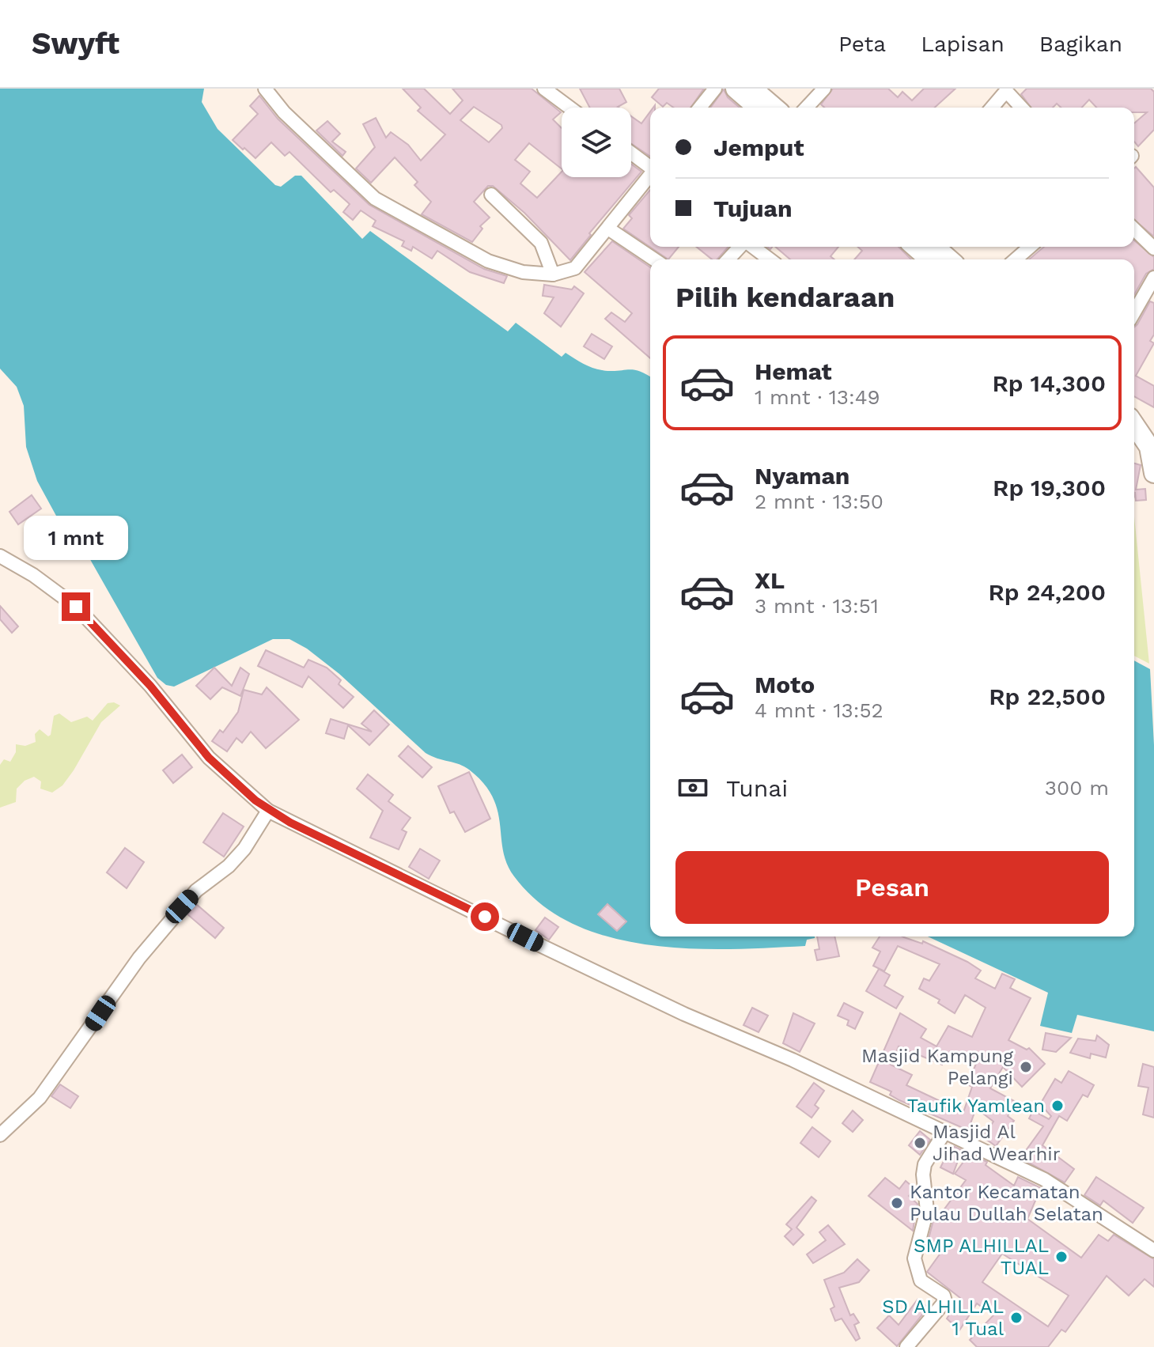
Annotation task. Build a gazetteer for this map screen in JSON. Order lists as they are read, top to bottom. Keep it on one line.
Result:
{"places":["Masjid Kampung Pelangi","Taufik Yamlean","Masjid Al Jihad Wearhir","Kantor Kecamatan Pulau Dullah Selatan","SMP ALHILLAL TUAL","SD ALHILLAL 1 Tual"],"page":{"header":"Swyft","nav":["Peta","Lapisan","Bagikan"],"banner":["Jemput","Tujuan"],"heading":"Pilih kendaraan","list":[{"name":"Hemat","note":"1 mnt · 13:49","value":"Rp 14,300"},{"name":"Nyaman","note":"2 mnt · 13:50","value":"Rp 19,300"},{"name":"XL","note":"3 mnt · 13:51","value":"Rp 24,200"},{"name":"Moto","note":"4 mnt · 13:52","value":"Rp 22,500"}],"bubble":"1 mnt","pay":["Tunai","300 m"],"buttons":"Pesan"}}
